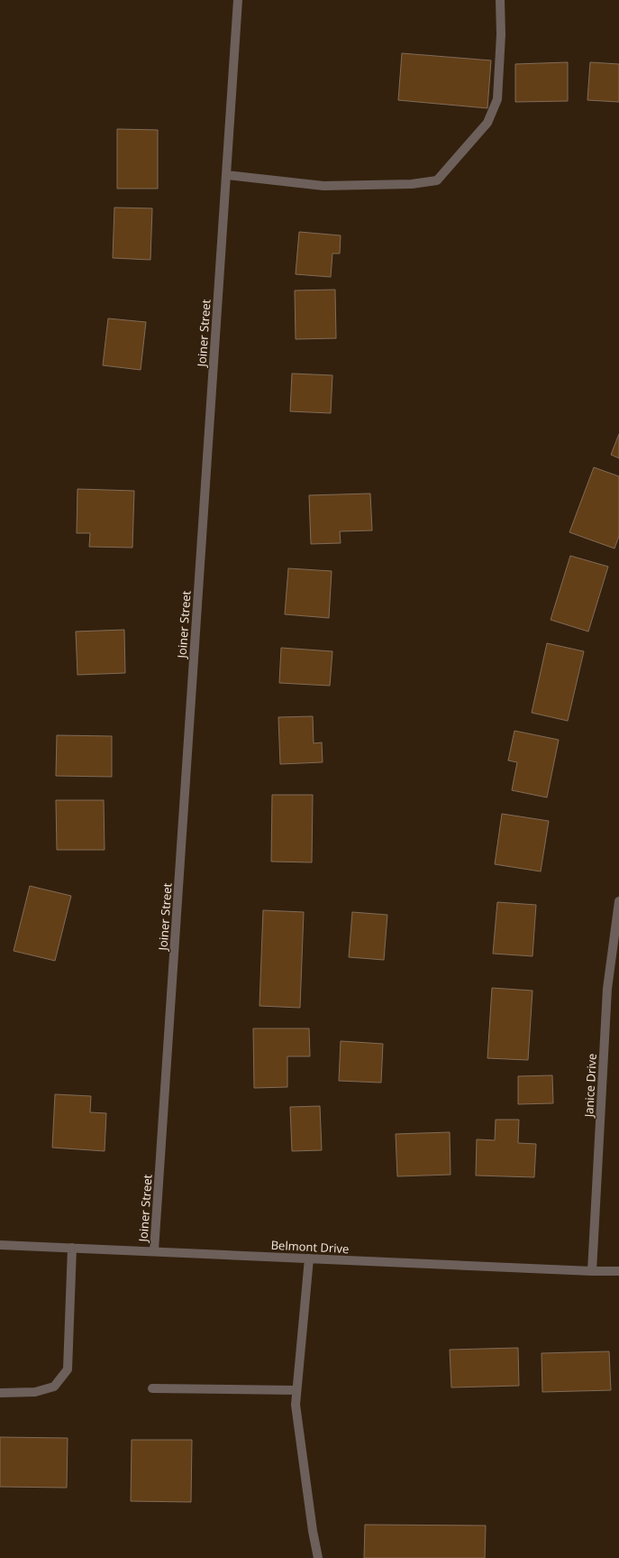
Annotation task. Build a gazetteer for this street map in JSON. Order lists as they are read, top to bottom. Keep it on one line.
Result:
{"streets":{"street":["Joiner Street","Janice Drive","Belmont Drive"]},"crossings":[["Joiner Street","Belmont Drive"],["Janice Drive","Belmont Drive"]]}
